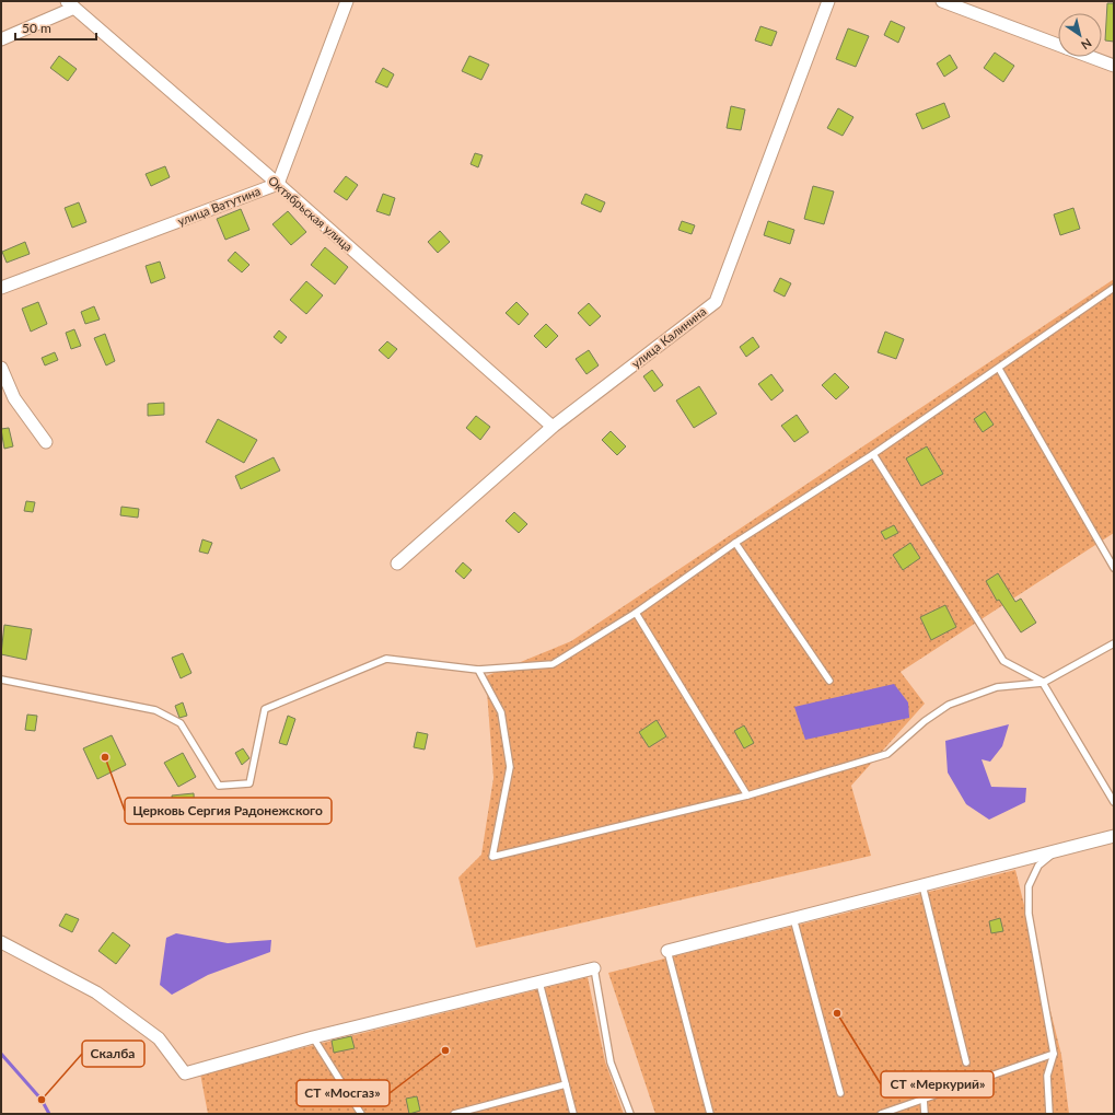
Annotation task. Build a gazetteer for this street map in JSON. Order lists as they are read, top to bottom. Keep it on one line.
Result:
{"streets":{"street":["улица Ватутина","Октябрьская улица","улица Калинина"]},"crossings":[["улица Ватутина","Октябрьская улица"],["Октябрьская улица","улица Калинина"]],"places":["Церковь Сергия Радонежского","СТ «Меркурий»","СТ «Мосгаз»","Скалба"],"scale_bar":"50 m","north":"bottom right"}
